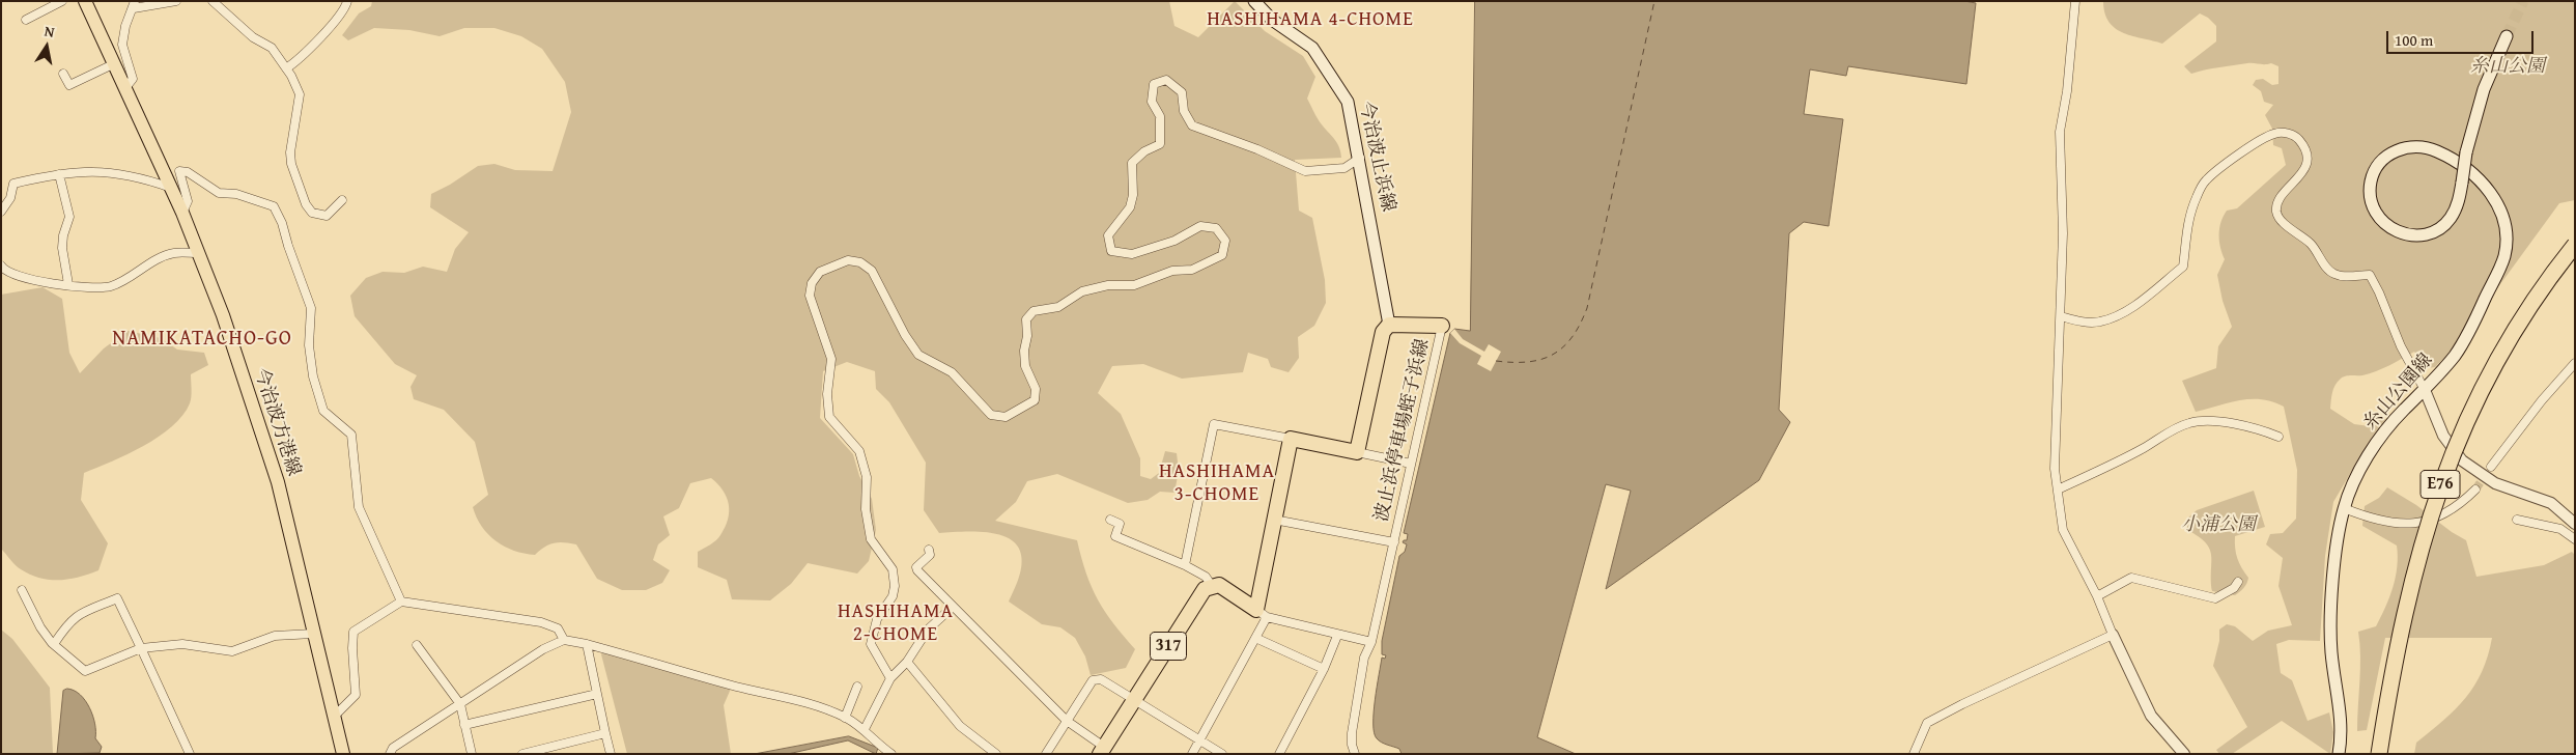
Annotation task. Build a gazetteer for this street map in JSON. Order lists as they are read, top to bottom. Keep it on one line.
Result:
{"streets":{"highway":["E76","317"],"main road":["今治波止浜線","糸山公園線","今治波方港線"],"street":["波止浜停車場蛭子浜線"]},"districts":["HASHIHAMA 4-CHOME","NAMIKATACHO-GO","HASHIHAMA 3-CHOME","HASHIHAMA 2-CHOME"],"parks":["糸山公園","小浦公園"],"scale_bar":"100 m","north":"top"}
